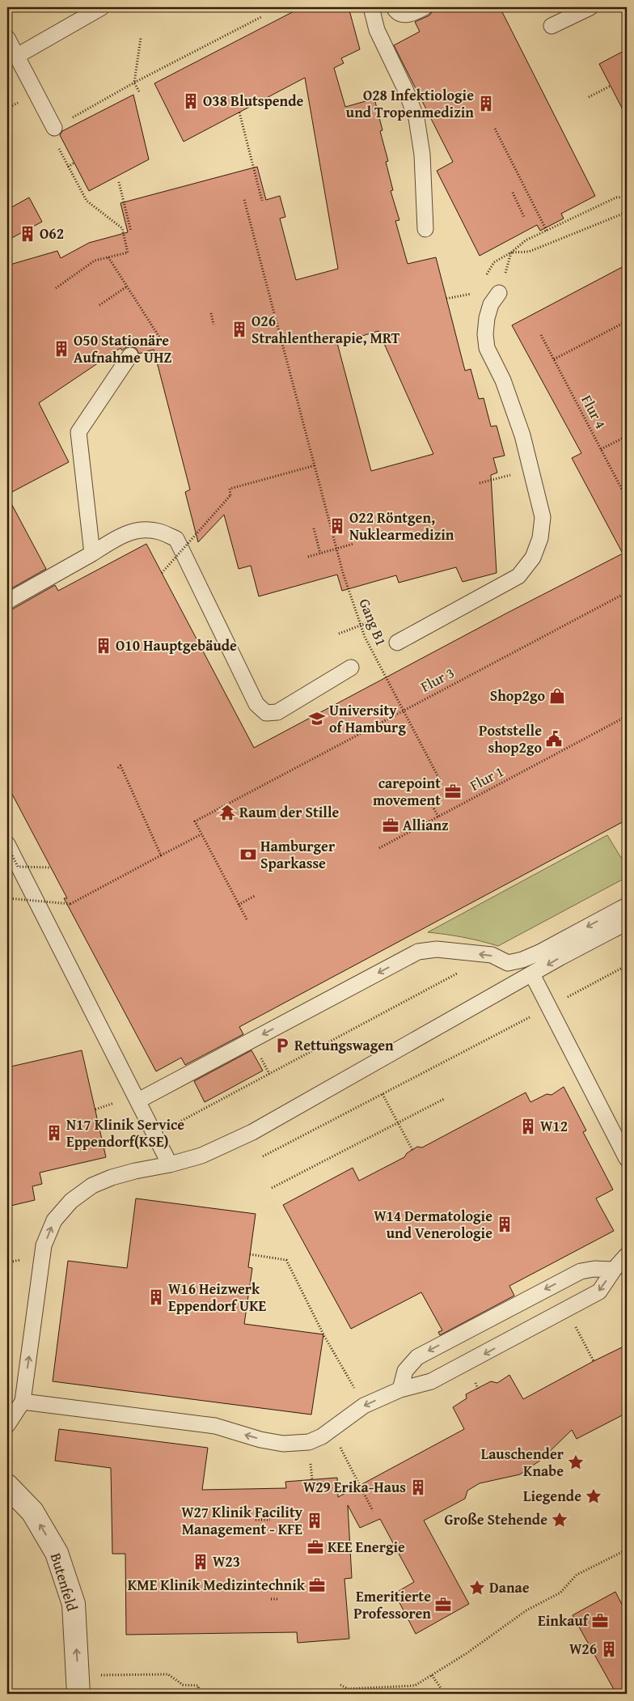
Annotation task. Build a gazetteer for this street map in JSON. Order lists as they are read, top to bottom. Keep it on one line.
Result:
{"streets":{"street":["Butenfeld"],"path":["Flur 4","Gang B1","Flur 3","Flur 1"]},"crossings":[["Gang B1","Flur 3"]],"one_way":["Butenfeld"],"places":{"building":["O38 Blutspende","O28 Infektiologie und Tropenmedizin","O62","O26 Strahlentherapie, MRT","O50 Stationäre Aufnahme UHZ","O22 Röntgen, Nuklearmedizin","O10 Hauptgebäude","W12","N17 Klinik Service Eppendorf(KSE)","W14 Dermatologie und Venerologie","W16 Heizwerk Eppendorf UKE","W29 Erika-Haus","W27 Klinik Facility Management - KFE","W23","W26"],"shop":["Shop2go"],"school or university":["University of Hamburg"],"public building":["Poststelle shop2go"],"office":["carepoint movement","Allianz","KEE Energie","KME Klinik Medizintechnik","Emeritierte Professoren","Einkauf"],"temple":["Raum der Stille"],"bank":["Hamburger Sparkasse"],"parking":["Rettungswagen"],"place":["Lauschender Knabe","Liegende","Große Stehende","Danae"]}}
